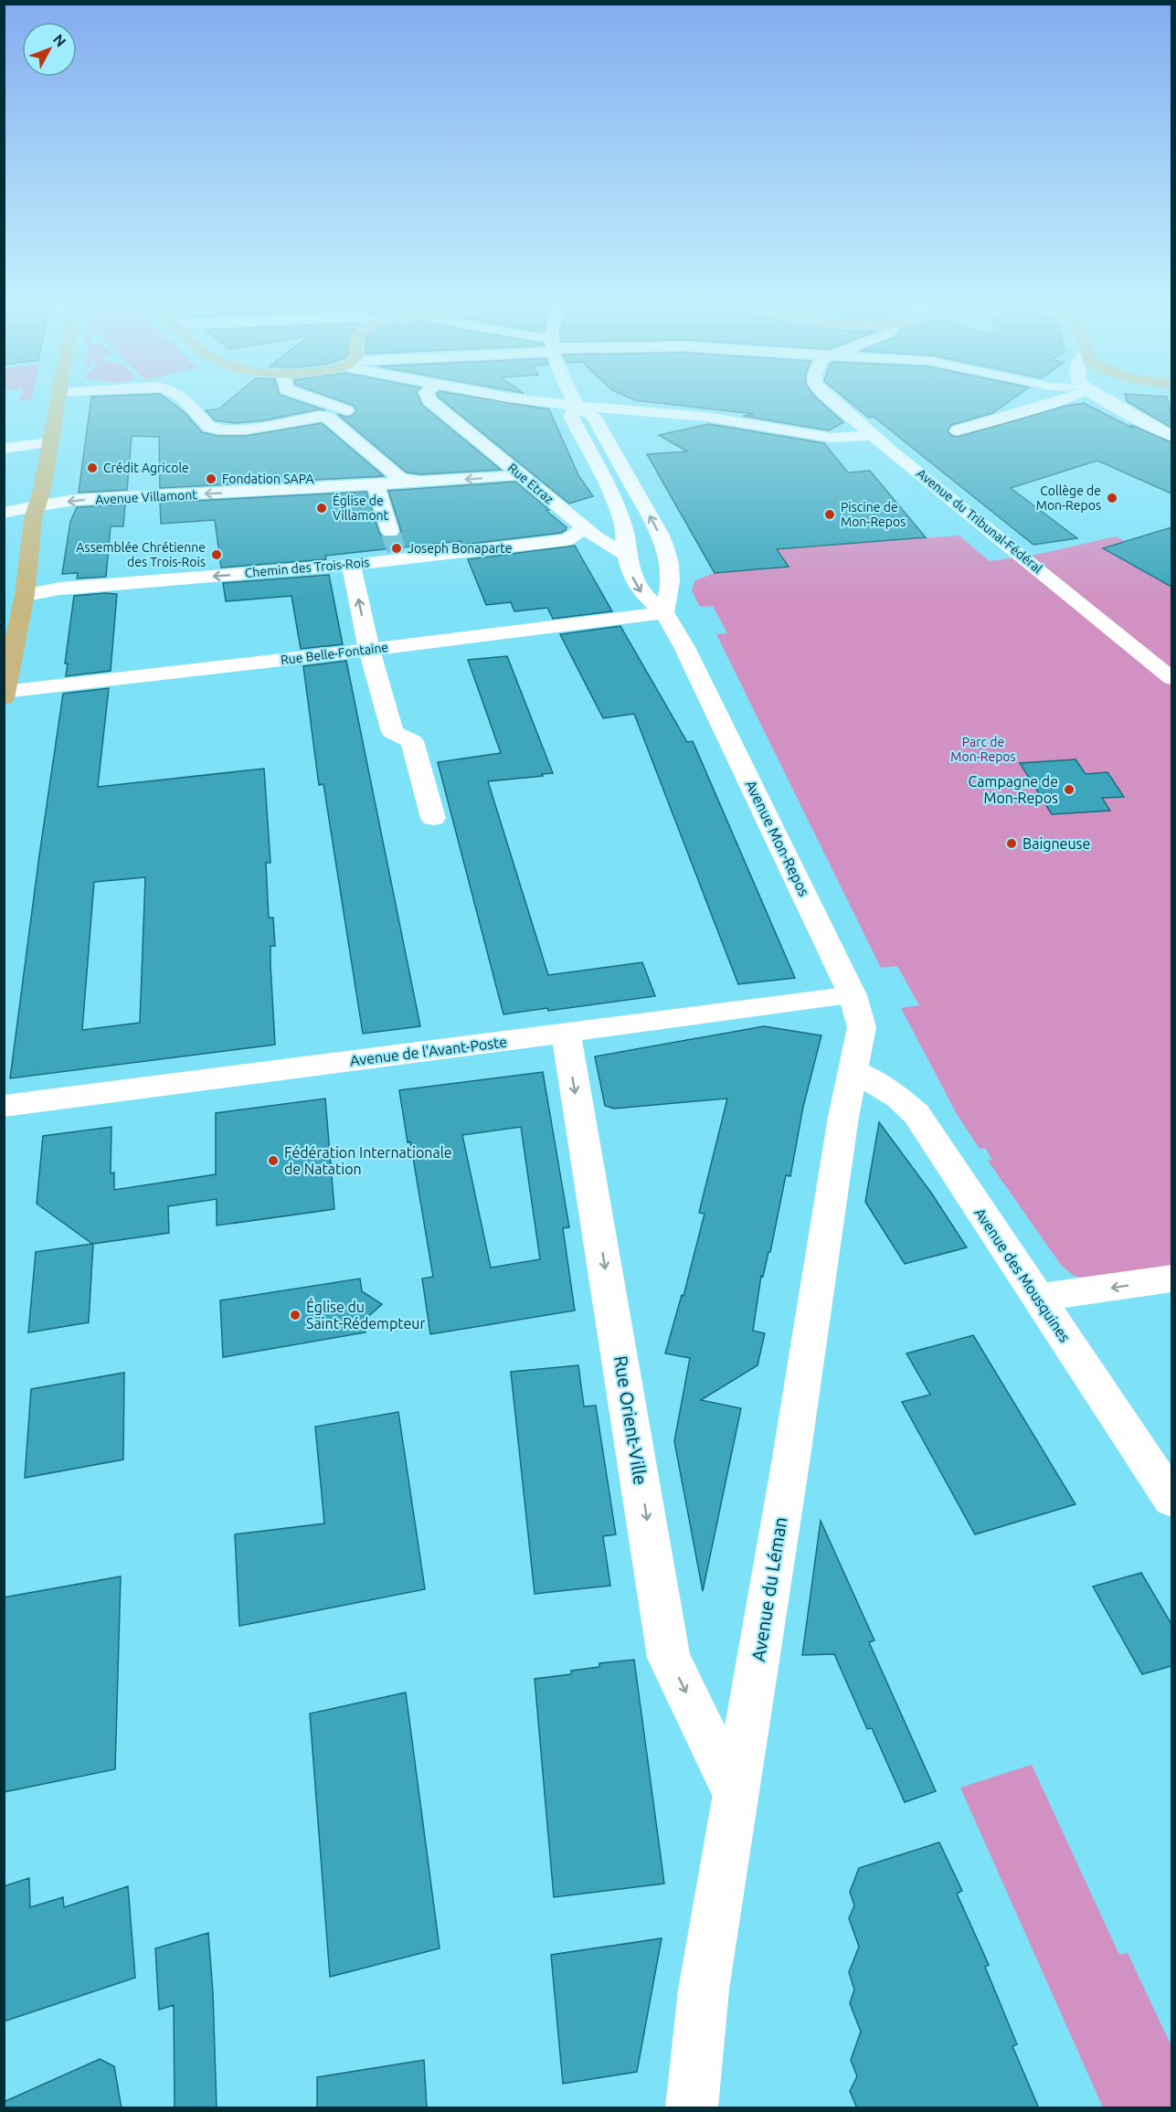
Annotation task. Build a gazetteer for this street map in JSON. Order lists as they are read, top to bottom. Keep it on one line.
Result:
{"streets":{"street":["Rue Etraz","Avenue Villamont","Avenue du Tribunal-Fédéral","Chemin des Trois-Rois","Rue Belle-Fontaine","Avenue Mon-Repos","Avenue de l'Avant-Poste","Avenue des Mousquines","Rue Orient-Ville","Avenue du Léman"]},"crossings":[["Rue Etraz","Avenue Villamont"],["Rue Etraz","Chemin des Trois-Rois"],["Rue Etraz","Avenue Mon-Repos"],["Rue Belle-Fontaine","Avenue Mon-Repos"],["Avenue Mon-Repos","Avenue de l'Avant-Poste"],["Avenue Mon-Repos","Avenue des Mousquines"],["Avenue Mon-Repos","Avenue du Léman"],["Avenue de l'Avant-Poste","Rue Orient-Ville"],["Avenue des Mousquines","Avenue du Léman"],["Rue Orient-Ville","Avenue du Léman"]],"one_way":["Avenue Villamont","Chemin des Trois-Rois","Rue Orient-Ville"],"parks":["Parc de Mon-Repos"],"places":["Crédit Agricole","Fondation SAPA","Collège de Mon-Repos","Église de Villamont","Piscine de Mon-Repos","Joseph Bonaparte","Assemblée Chrétienne des Trois-Rois","Campagne de Mon-Repos","Baigneuse","Fédération Internationale de Natation","Église du Saint-Rédempteur"],"north":"top right"}
